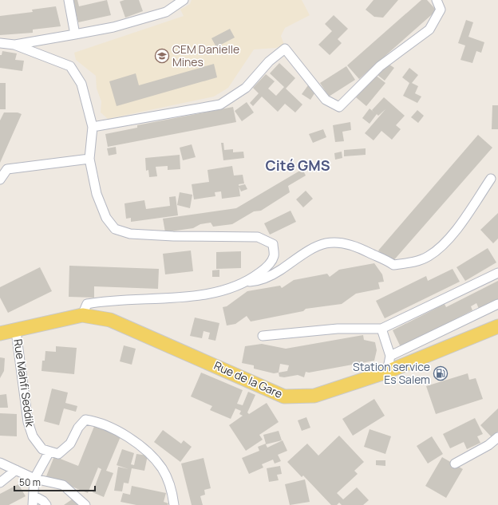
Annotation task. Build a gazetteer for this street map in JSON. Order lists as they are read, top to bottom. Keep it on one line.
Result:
{"streets":{"main road":["Rue de la Gare"],"street":["Rue Mahfi Seddik"]},"crossings":[["Rue de la Gare","Rue Mahfi Seddik"]],"districts":["Cité GMS"],"places":{"school or university":["CEM Danielle Mines"],"fuel station":["Station service Es Salem"]},"scale_bar":"50 m"}
